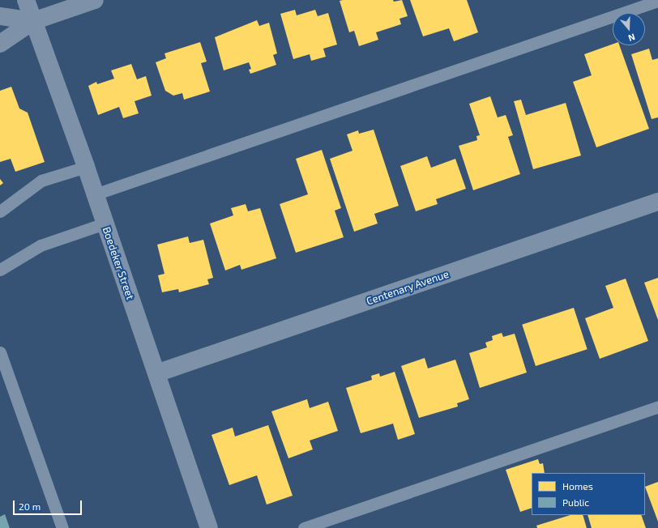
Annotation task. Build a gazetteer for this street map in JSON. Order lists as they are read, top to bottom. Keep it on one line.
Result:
{"streets":{"street":["Boedeker Street","Centenary Avenue"]},"crossings":[["Boedeker Street","Centenary Avenue"]],"legend":["Homes","Public"],"scale_bar":"20 m","north":"bottom"}
